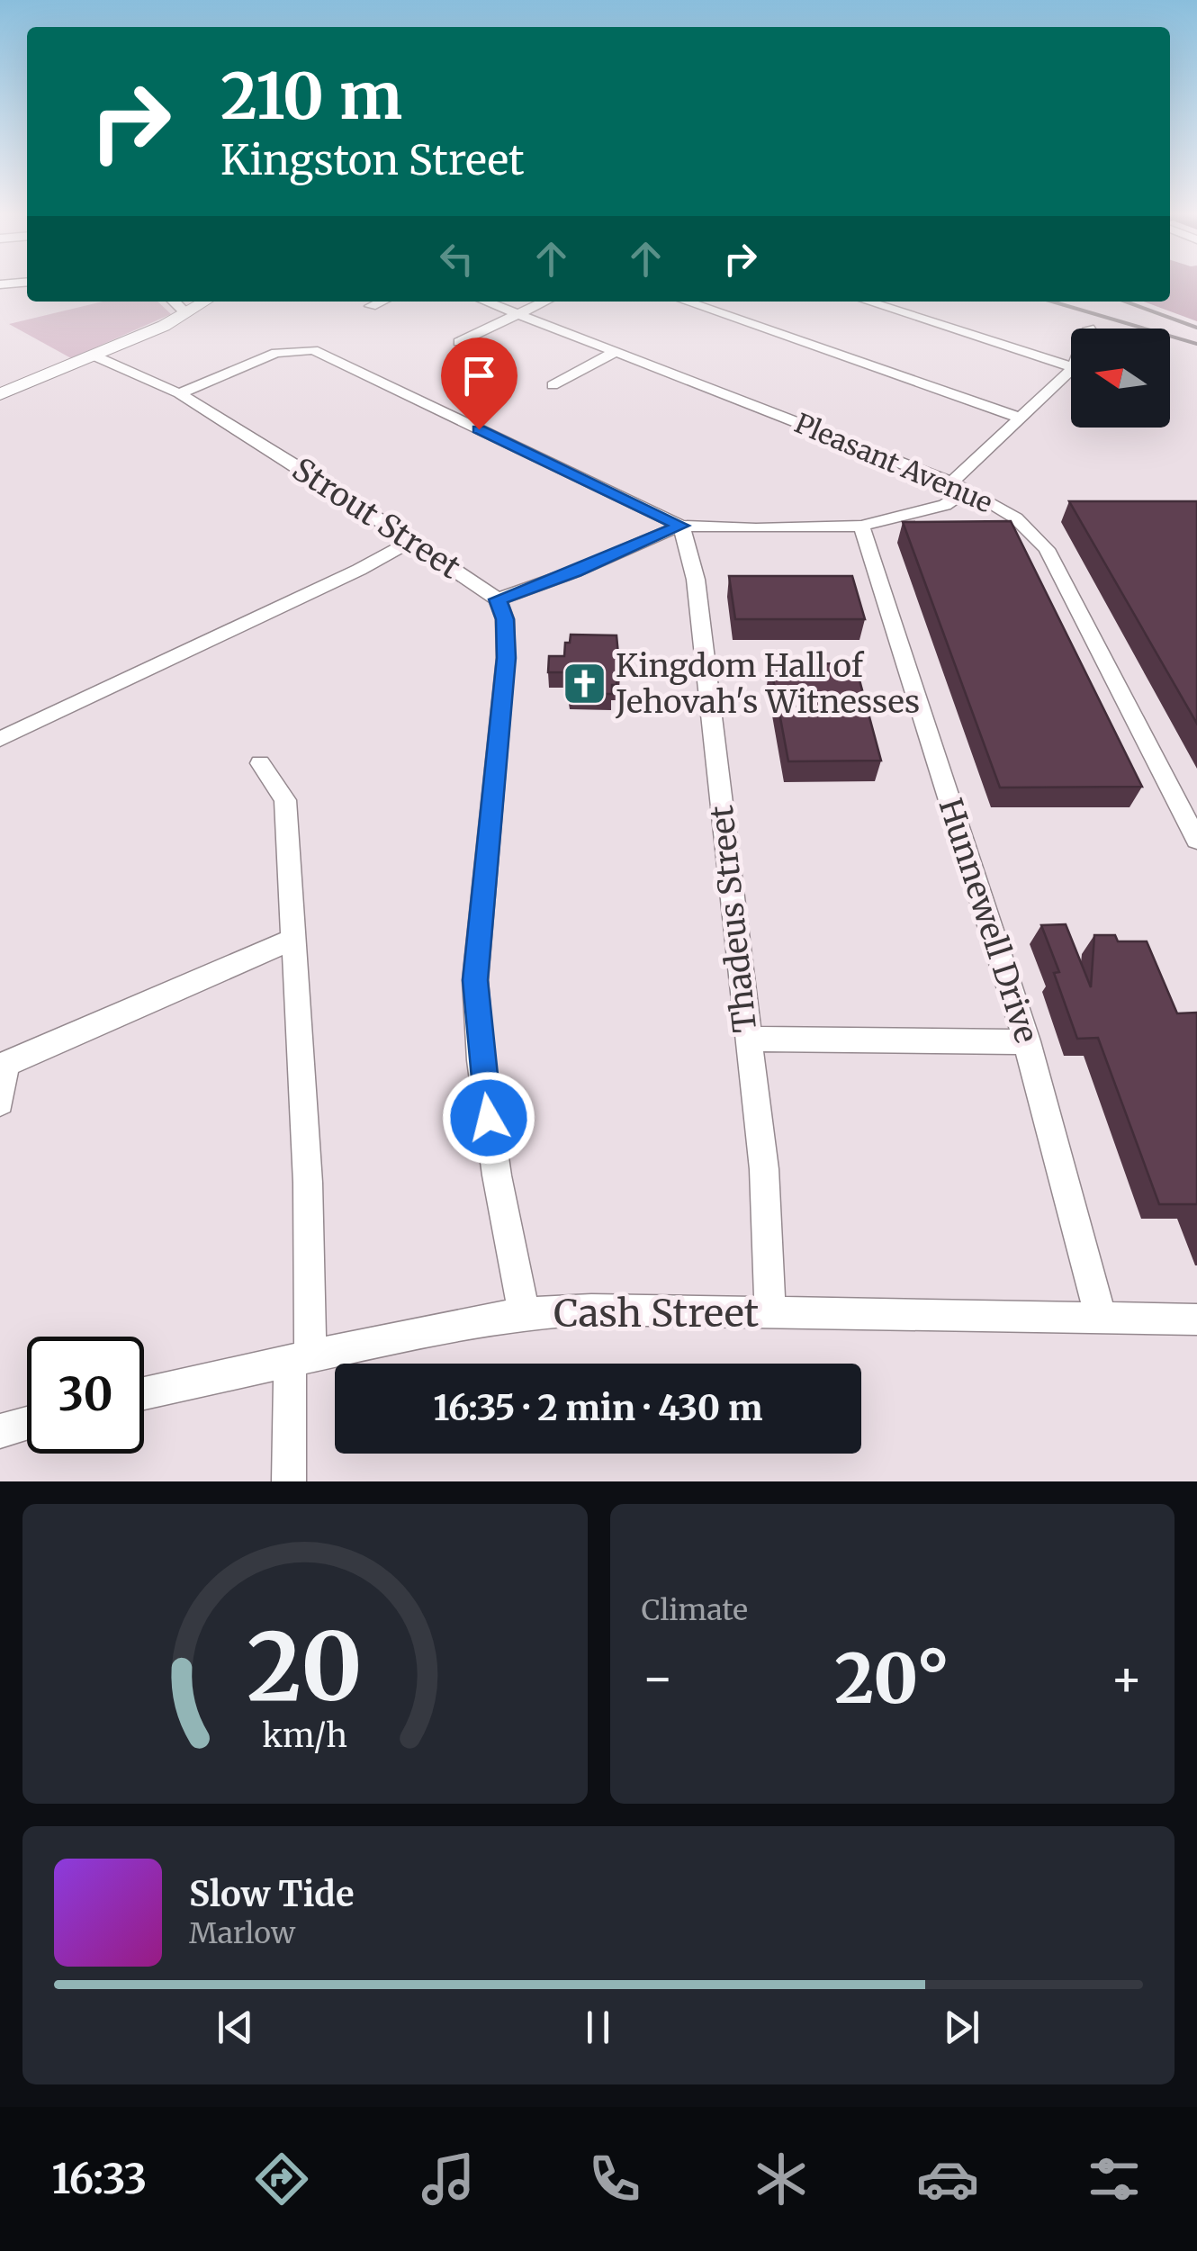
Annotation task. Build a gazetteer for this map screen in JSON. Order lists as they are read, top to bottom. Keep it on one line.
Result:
{"streets":{"street":["Pleasant Avenue","Strout Street","Thadeus Street","Hunnewell Drive","Cash Street"]},"crossings":[["Thadeus Street","Cash Street"],["Hunnewell Drive","Cash Street"]],"places":{"church":["Kingdom Hall of Jehovah's Witnesses"]},"north":"left","page":{"turn":["210 m","Kingston Street"],"limit":"30","trip":"16:35 · 2 min · 430 m","tile":"Climate","heat":["−","20°","+"],"song":["Slow Tide","Marlow"],"tabs":"16:33","gauge":["20","km/h"]}}
